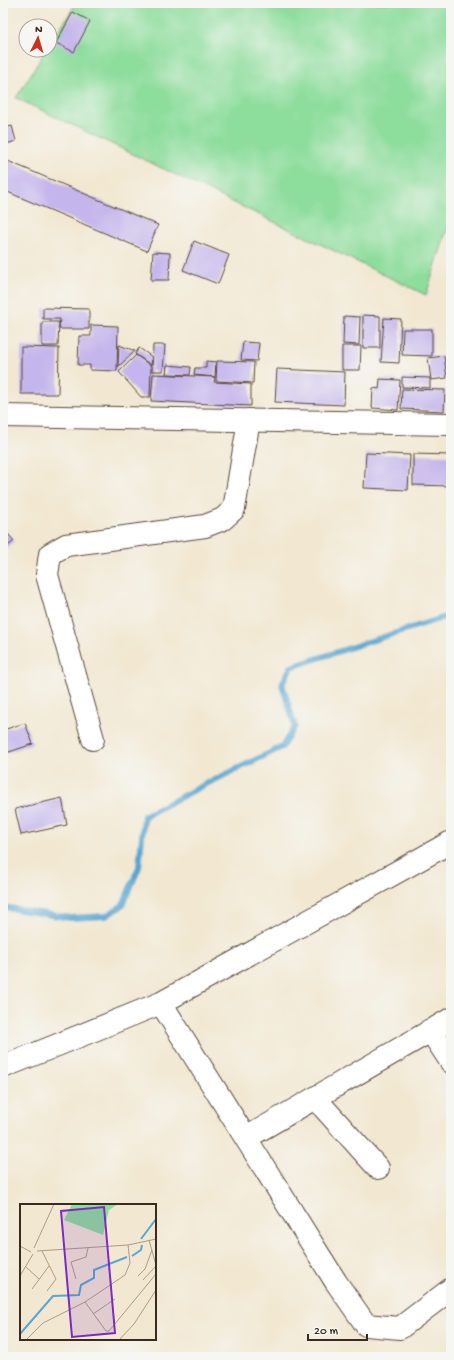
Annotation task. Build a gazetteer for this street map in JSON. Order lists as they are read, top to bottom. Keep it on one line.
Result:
{"scale_bar":"20 m","north":"top"}
